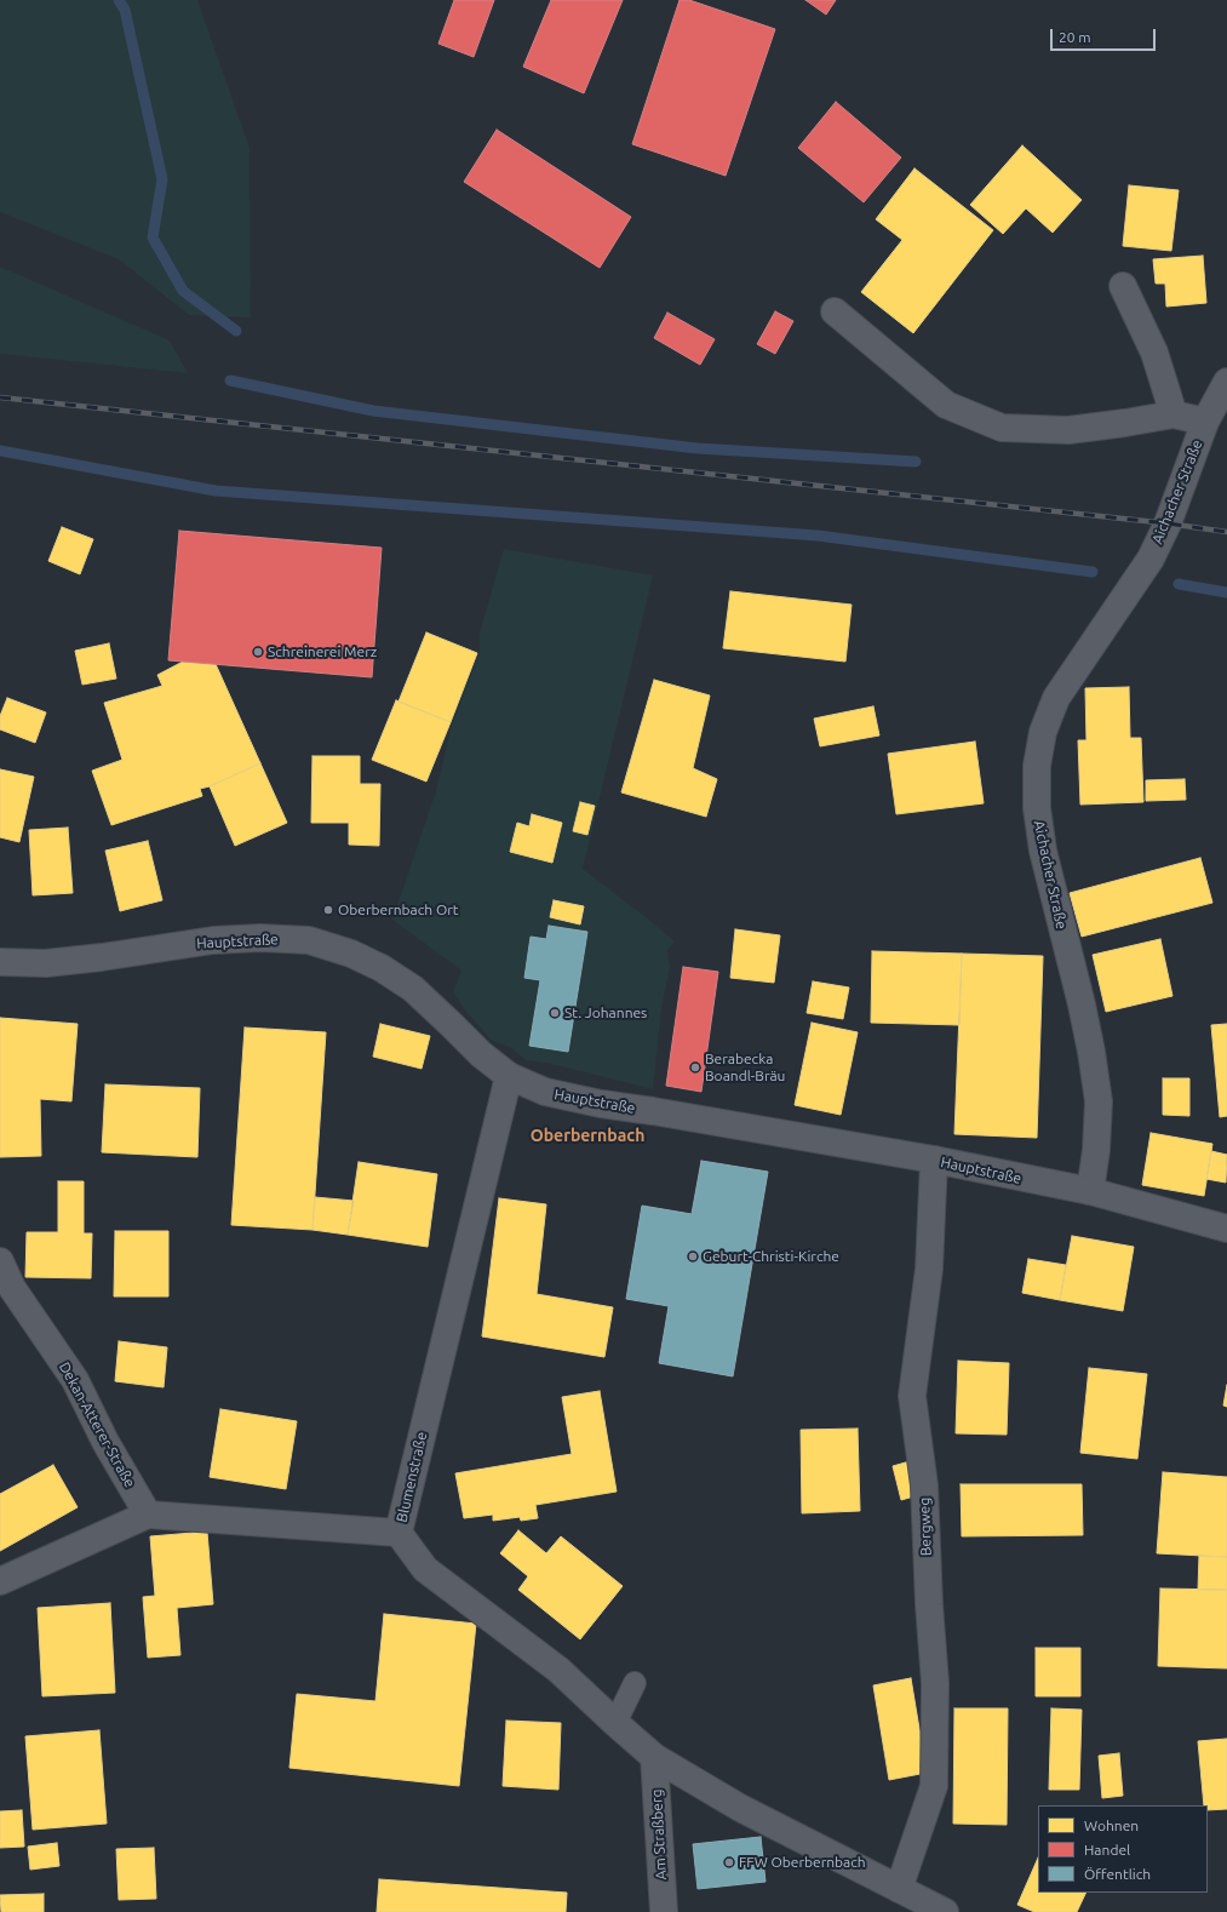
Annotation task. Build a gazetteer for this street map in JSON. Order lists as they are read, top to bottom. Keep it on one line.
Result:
{"streets":{"street":["Aichacher Straße","Hauptstraße","Dekan-Atterer-Straße","Blumenstraße","Bergweg","Am Straßberg"]},"crossings":[["Aichacher Straße","Hauptstraße"],["Hauptstraße","Blumenstraße"],["Hauptstraße","Bergweg"],["Dekan-Atterer-Straße","Blumenstraße"]],"districts":["Oberbernbach"],"places":["Schreinerei Merz","Oberbernbach Ort","St. Johannes","Berabecka Boandl-Bräu","Geburt-Christi-Kirche","FFW Oberbernbach"],"legend":["Wohnen","Handel","Öffentlich"],"scale_bar":"20 m"}
